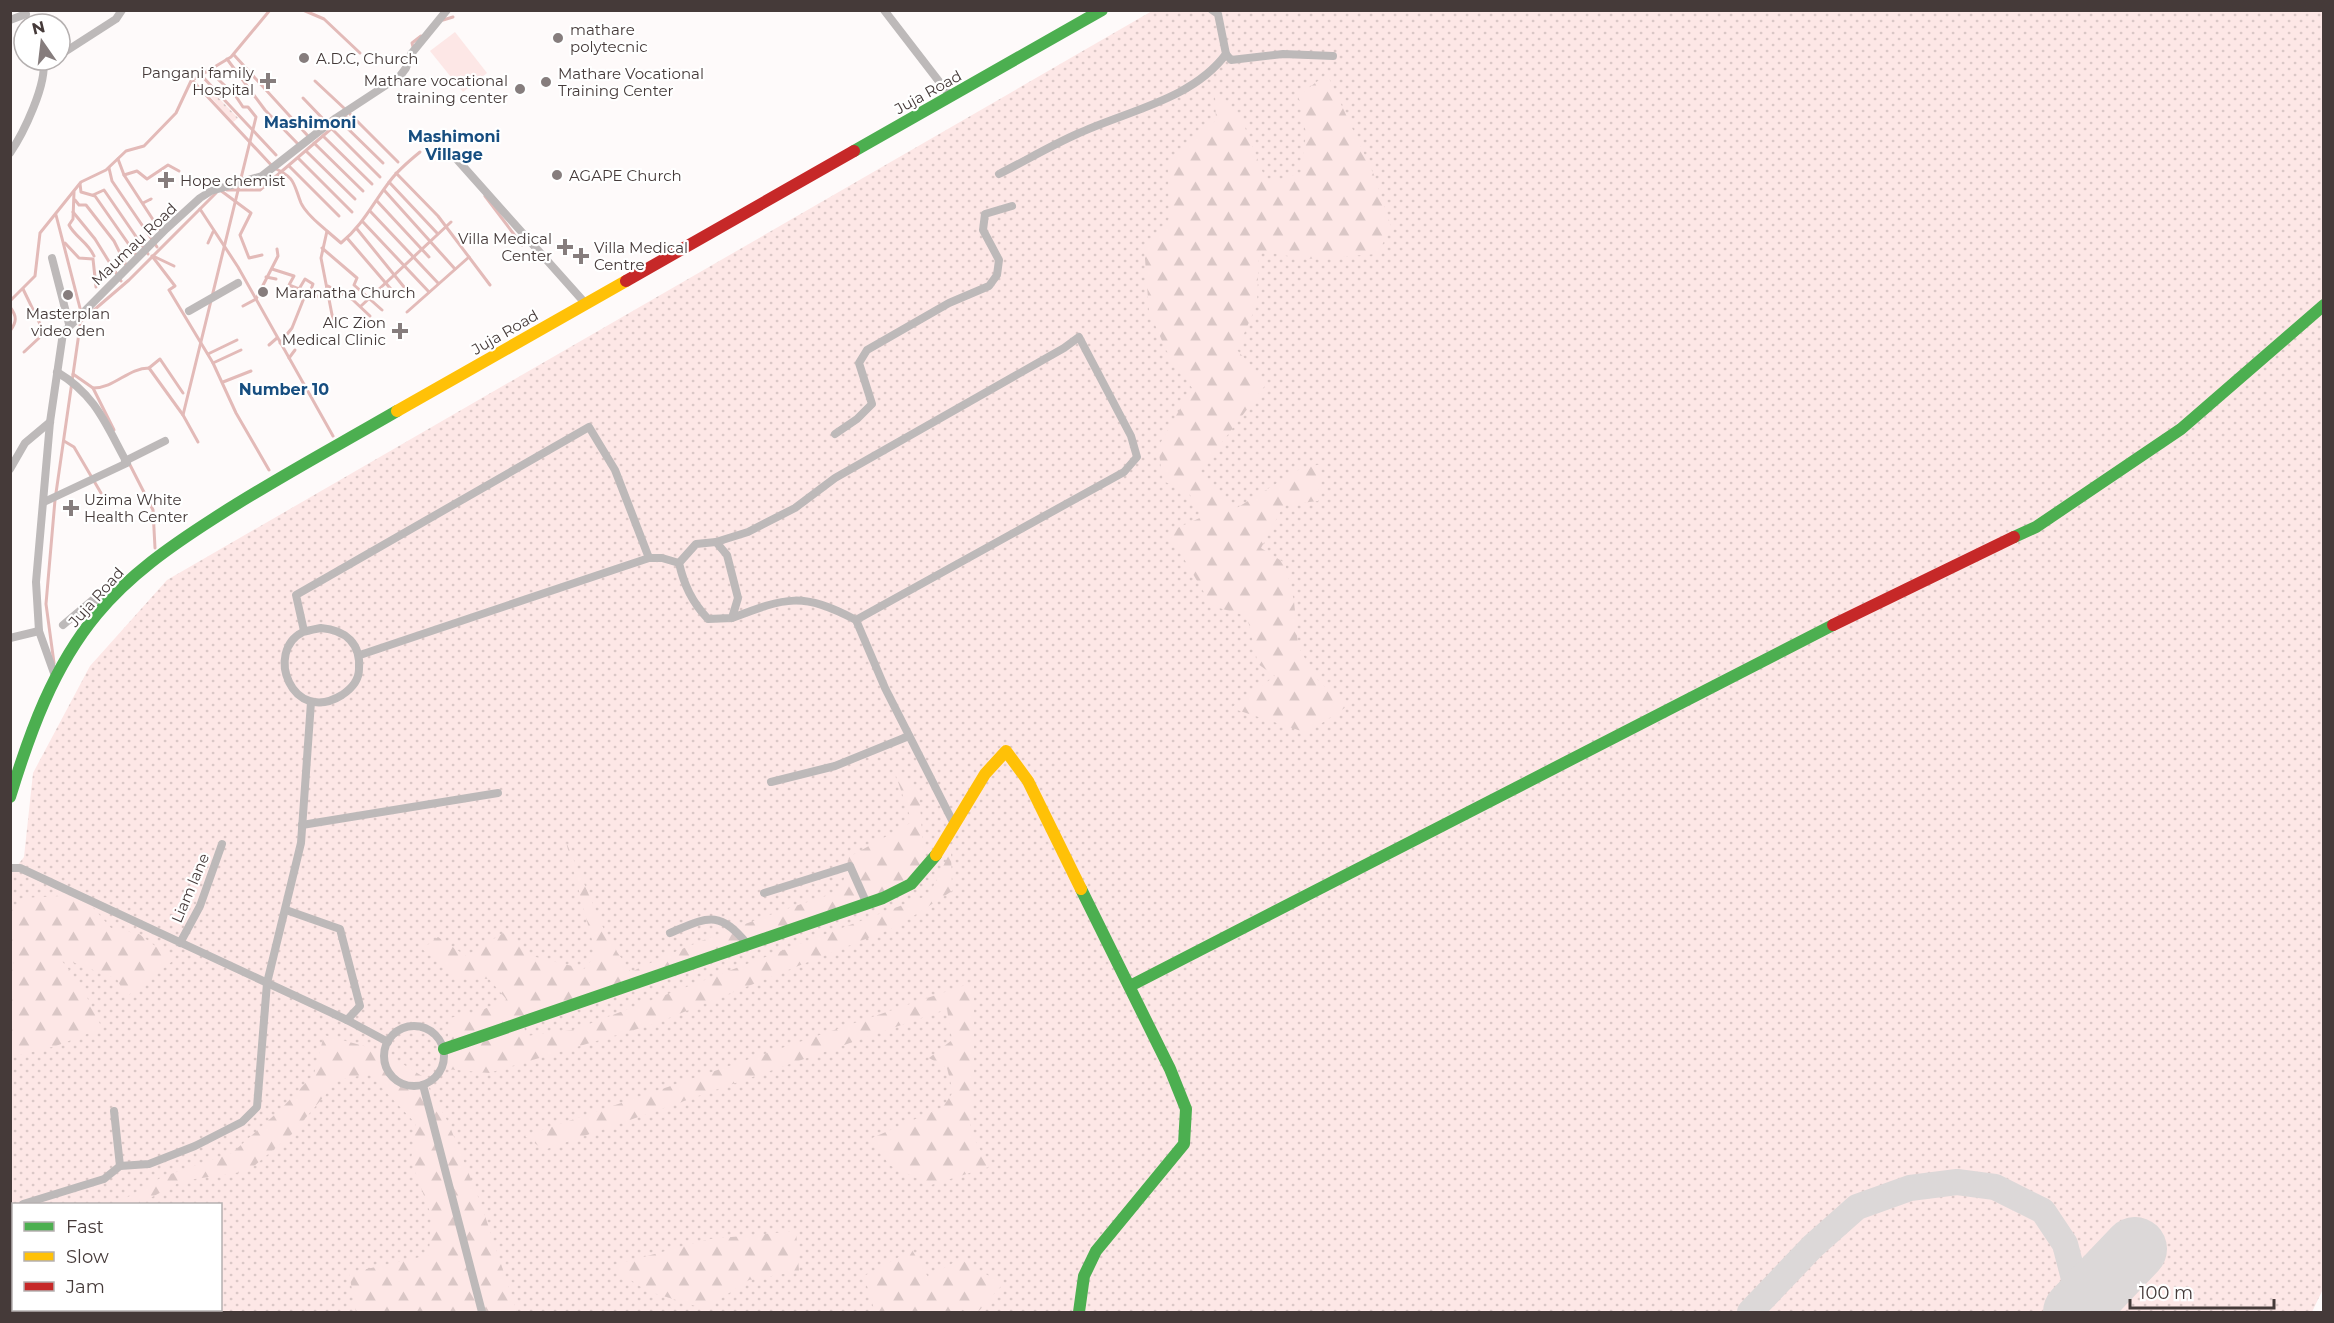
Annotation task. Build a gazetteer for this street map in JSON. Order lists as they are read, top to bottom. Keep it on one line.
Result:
{"streets":{"street":["Juja Road","Maumau Road","Liam lane"]},"districts":["Mashimoni","Mashimoni Village","Number 10"],"places":{"other":["mathare polytecnic","A.D.C, Church","Mathare Vocational Training Center","Mathare vocational training center","AGAPE Church","Maranatha Church","Masterplan video den"],"health":["Pangani family Hospital","Hope chemist","Villa Medical Center","Villa Medical Centre","AIC Zion Medical Clinic","Uzima White Health Center"]},"legend":["Fast","Slow","Jam"],"scale_bar":"100 m","north":"top"}
